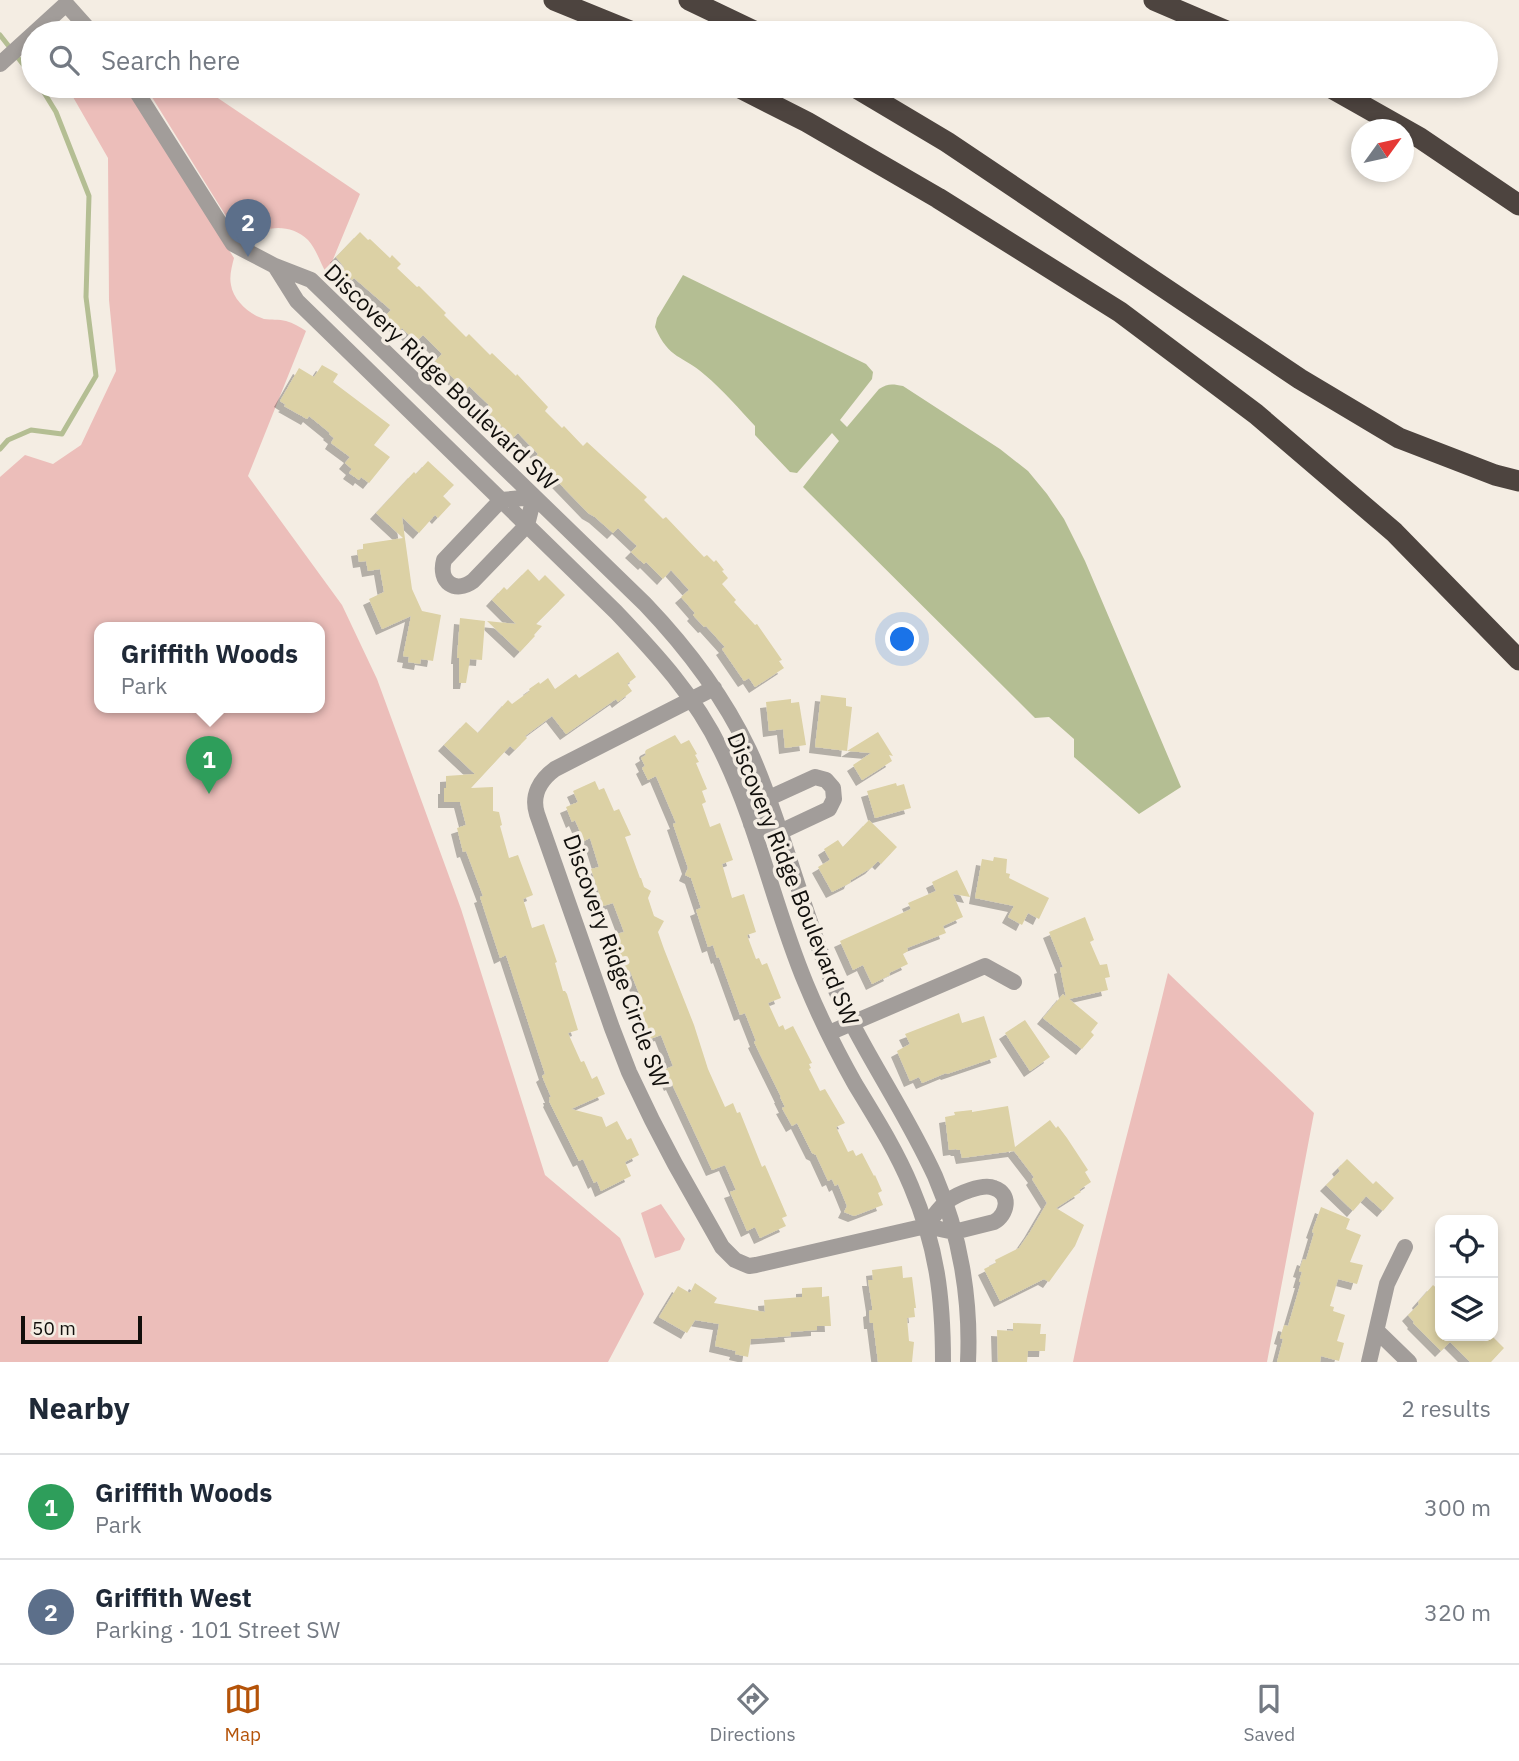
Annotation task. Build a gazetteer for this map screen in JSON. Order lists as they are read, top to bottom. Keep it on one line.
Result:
{"streets":{"street":["Discovery Ridge Boulevard SW","Discovery Ridge Circle SW"]},"crossings":[["Discovery Ridge Boulevard SW","Discovery Ridge Circle SW"]],"scale_bar":"50 m","north":"top right","page":{"search":"Search here","pins":["2","1"],"popup":["Griffith Woods","Park"],"scale":"50 m","heading":["Nearby","2 results"],"list":[{"mark":"1","name":"Griffith Woods","note":"Park","value":"300 m"},{"mark":"2","name":"Griffith West","note":"Parking · 101 Street SW","value":"320 m"}],"nav":["Map","Directions","Saved"]}}
